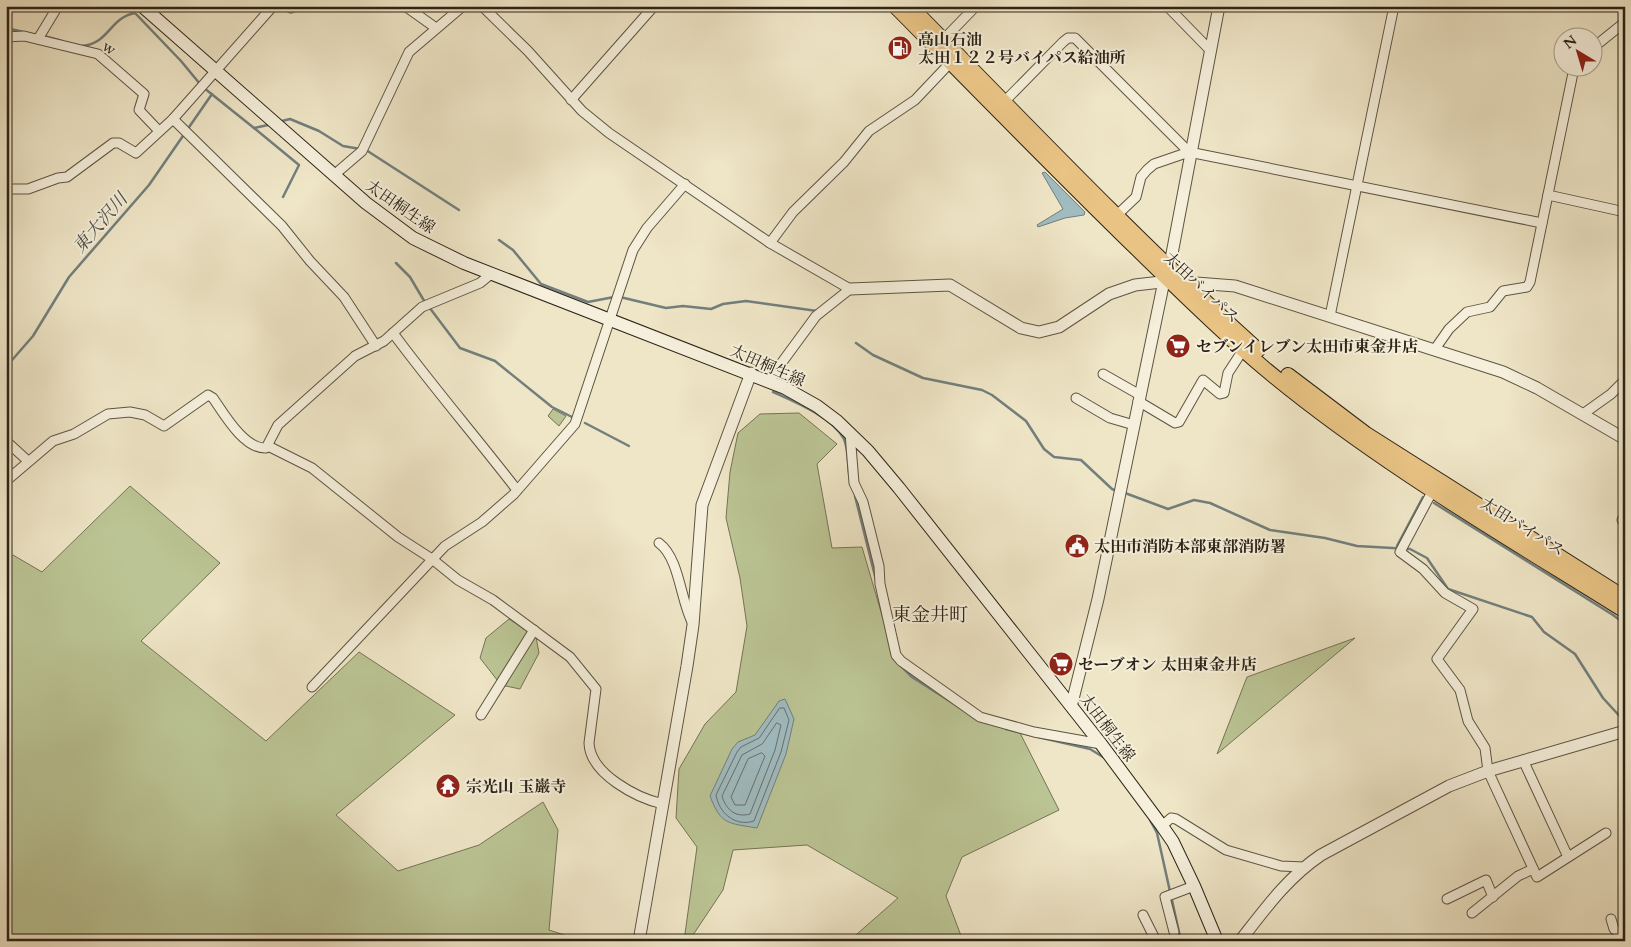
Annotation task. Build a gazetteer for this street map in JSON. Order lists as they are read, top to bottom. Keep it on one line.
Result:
{"streets":{"highway":["太田バイパス"],"main road":["太田桐生線"],"street":["w"]},"districts":["東金井町"],"water":["東大沢川"],"places":{"fuel station":["高山石油 太田１２２号バイパス給油所"],"supermarket":["セブンイレブン太田市東金井店","セーブオン 太田東金井店"],"public building":["太田市消防本部東部消防署"],"temple":["宗光山 玉巌寺"]},"north":"top left"}
